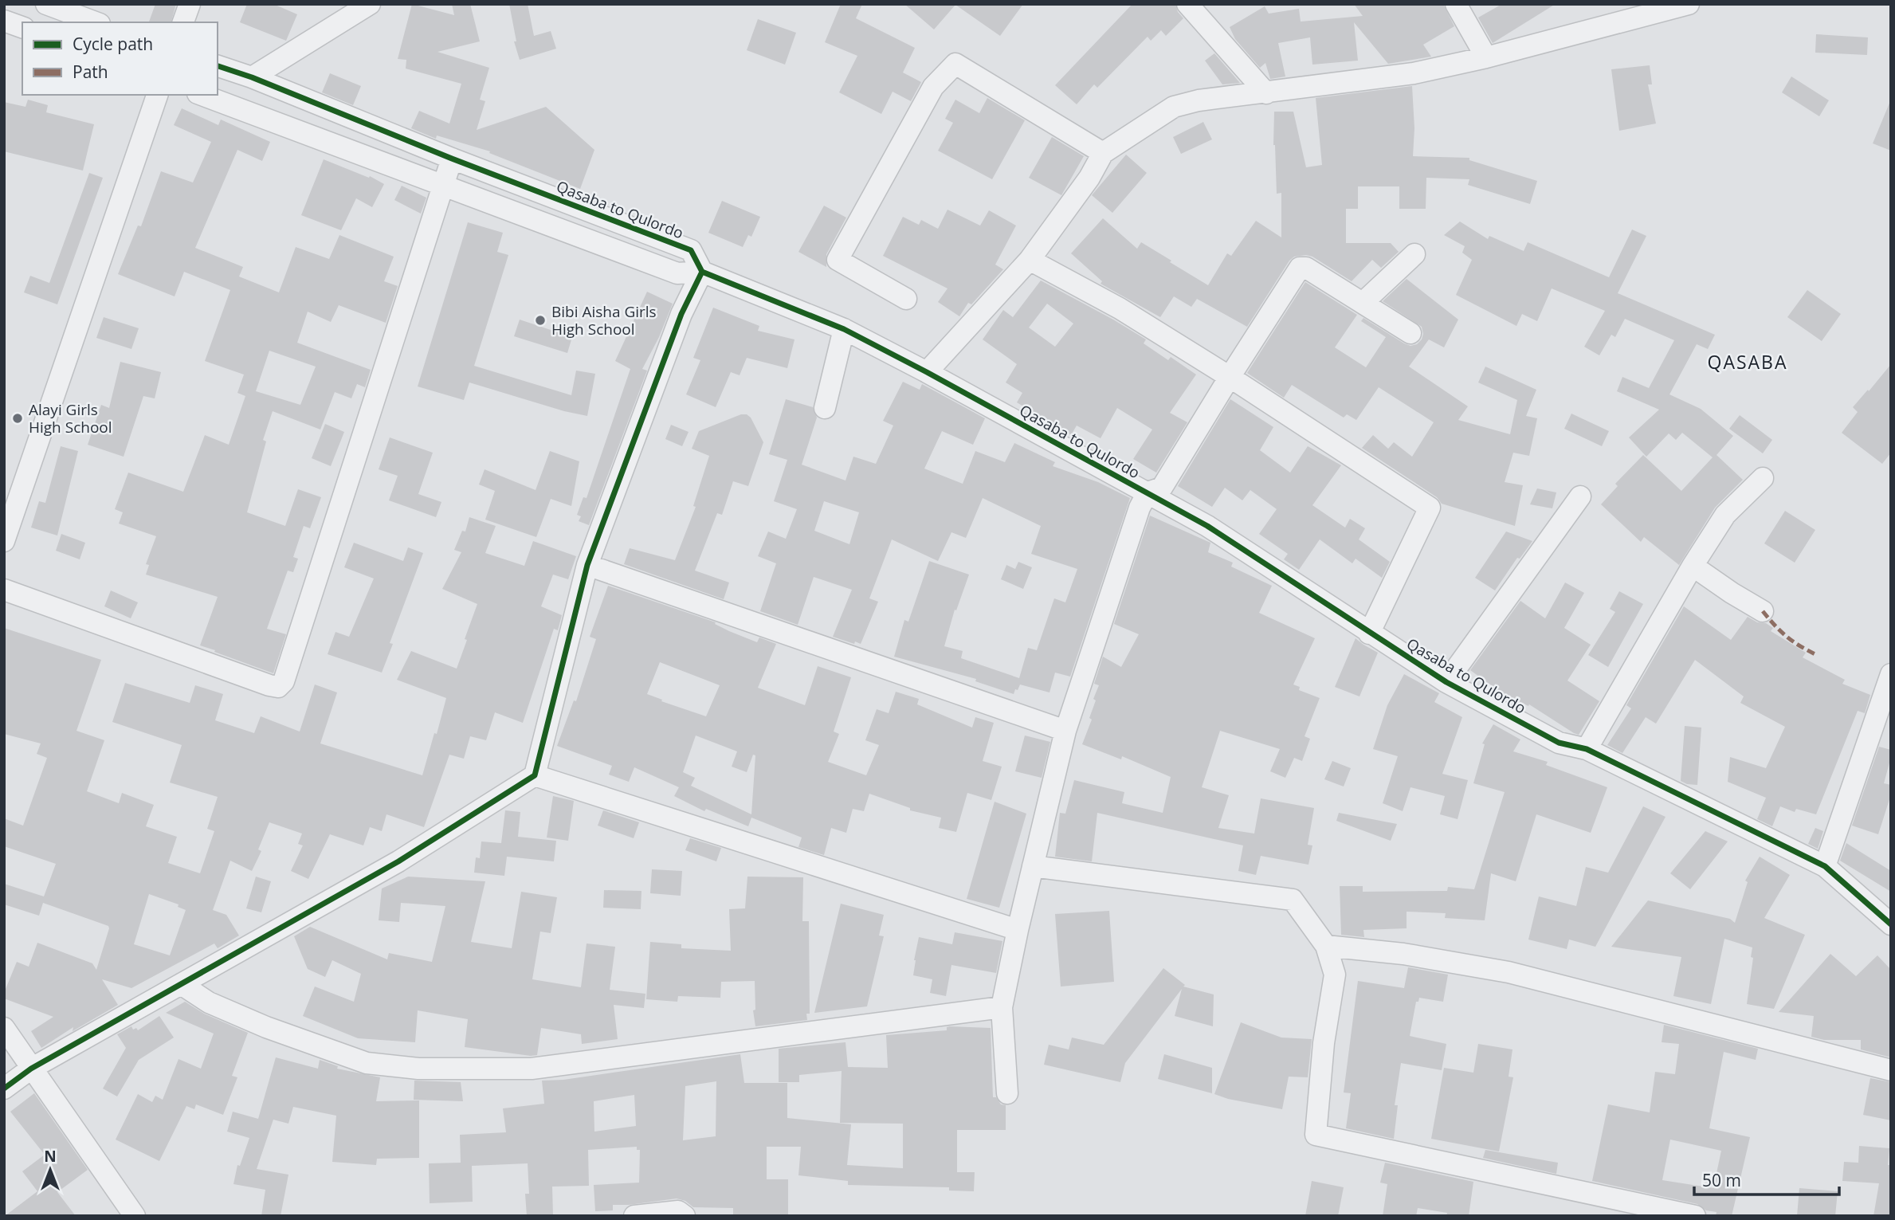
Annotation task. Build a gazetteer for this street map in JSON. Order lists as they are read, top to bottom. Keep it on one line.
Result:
{"streets":{"street":["Qasaba to Qulordo"]},"districts":["QASABA"],"places":["Bibi Aisha Girls High School","Alayi Girls High School"],"legend":["Cycle path","Path"],"scale_bar":"50 m","north":"top"}
